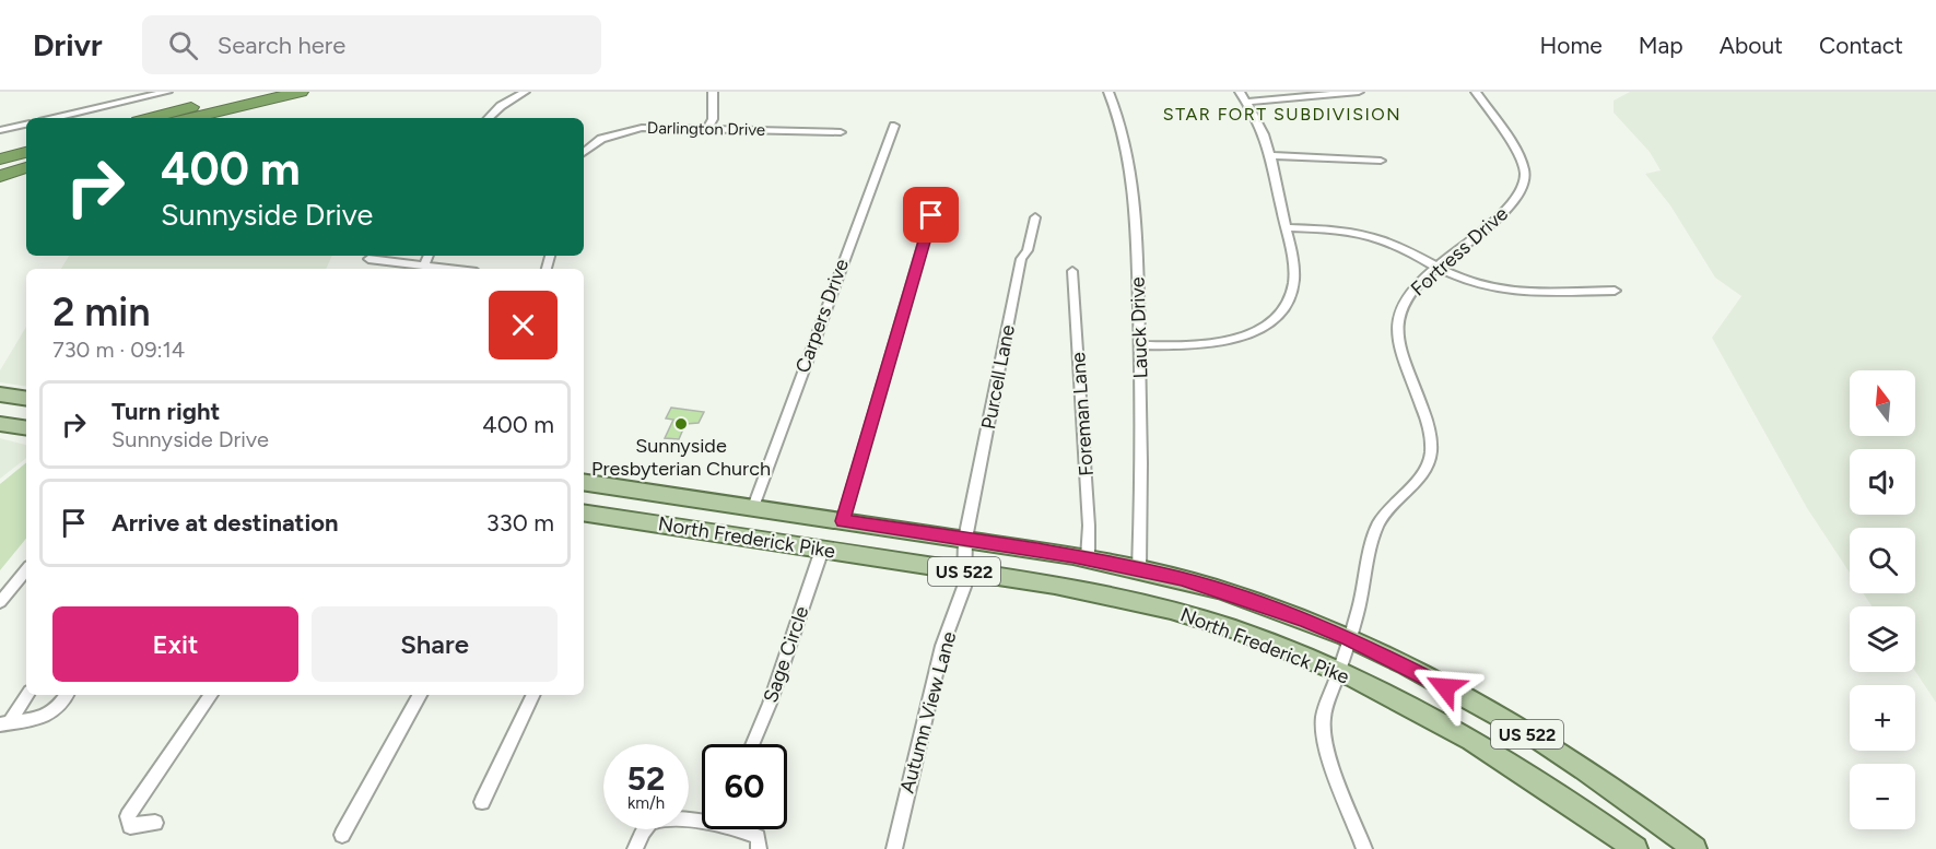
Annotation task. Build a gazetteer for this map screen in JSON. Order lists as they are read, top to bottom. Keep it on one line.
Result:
{"streets":{"main road":["North Frederick Pike","US 522"],"street":["Darlington Drive","Fortress Drive","Carpers Drive","Lauck Drive","Purcell Lane","Foreman Lane","Sage Circle","Autumn View Lane"]},"crossings":[["Fortress Drive","North Frederick Pike"],["Carpers Drive","North Frederick Pike"],["Lauck Drive","North Frederick Pike"],["Purcell Lane","North Frederick Pike"],["Purcell Lane","Autumn View Lane"],["Foreman Lane","North Frederick Pike"],["North Frederick Pike","Sage Circle"],["North Frederick Pike","Autumn View Lane"]],"districts":["STAR FORT SUBDIVISION"],"places":["Sunnyside Presbyterian Church"],"north":"top","page":{"header":"Drivr","search":"Search here","nav":["Home","Map","About","Contact"],"turn":["400 m","Sunnyside Drive"],"heading":["2 min","730 m · 09:14"],"map_buttons":["+","−"],"list":[{"name":"Turn right","note":"Sunnyside Drive","value":"400 m"},{"name":"Arrive at destination","value":"330 m"}],"buttons":["Exit","Share"],"speed":"52 km/h","limit":"60"}}
